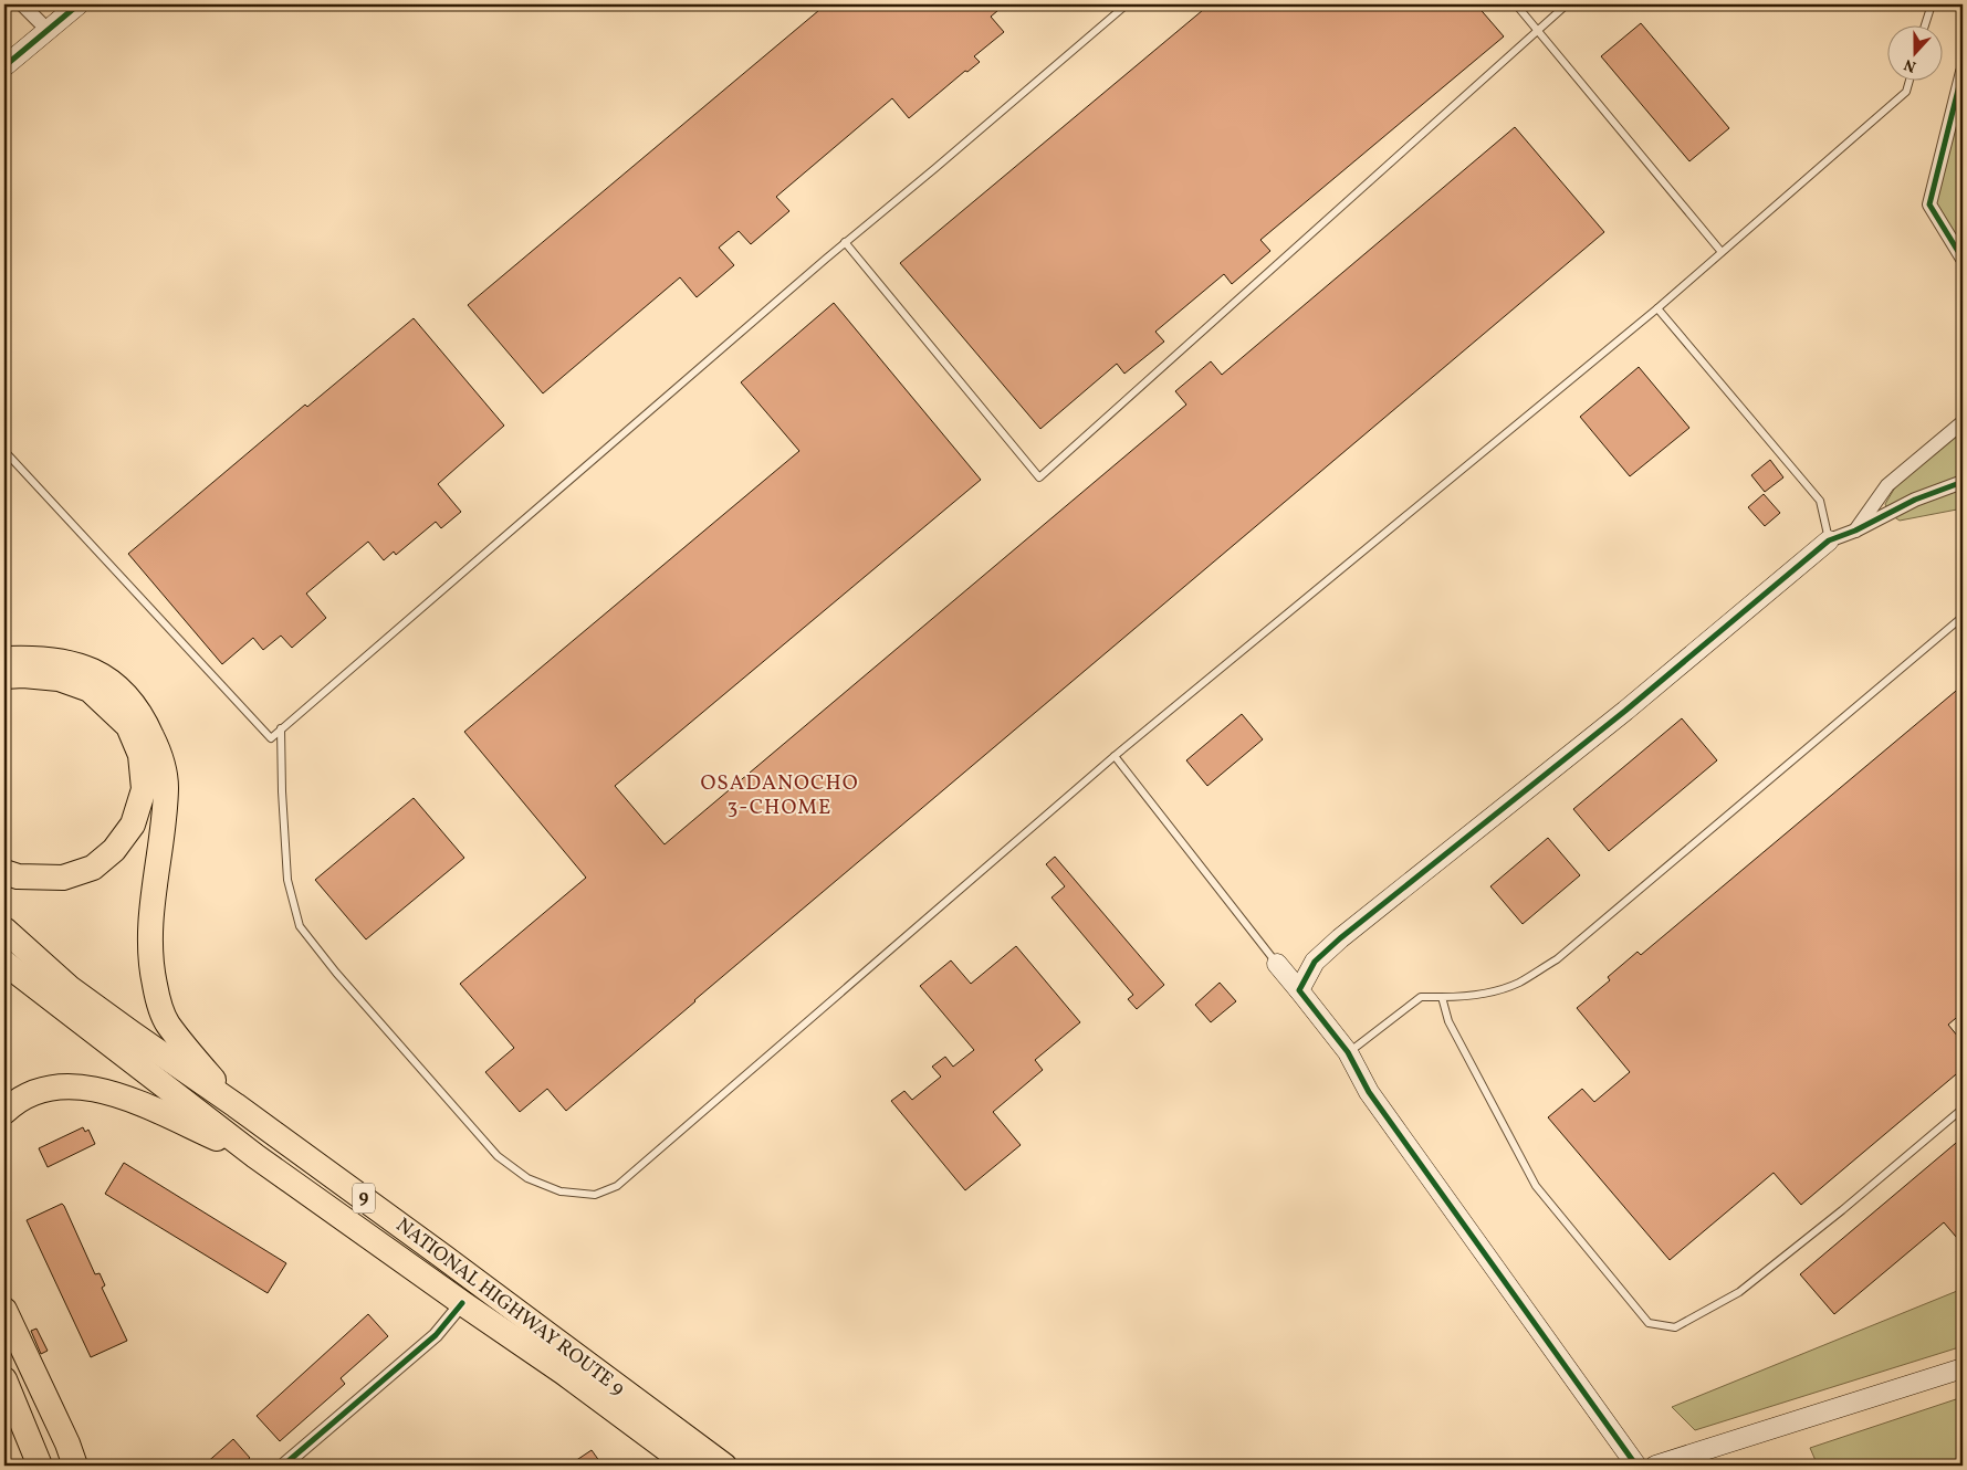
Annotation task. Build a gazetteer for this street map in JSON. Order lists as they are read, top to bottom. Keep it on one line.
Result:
{"streets":{"highway":["9","NATIONAL HIGHWAY ROUTE 9"]},"districts":["OSADANOCHO 3-CHOME"],"north":"bottom"}
